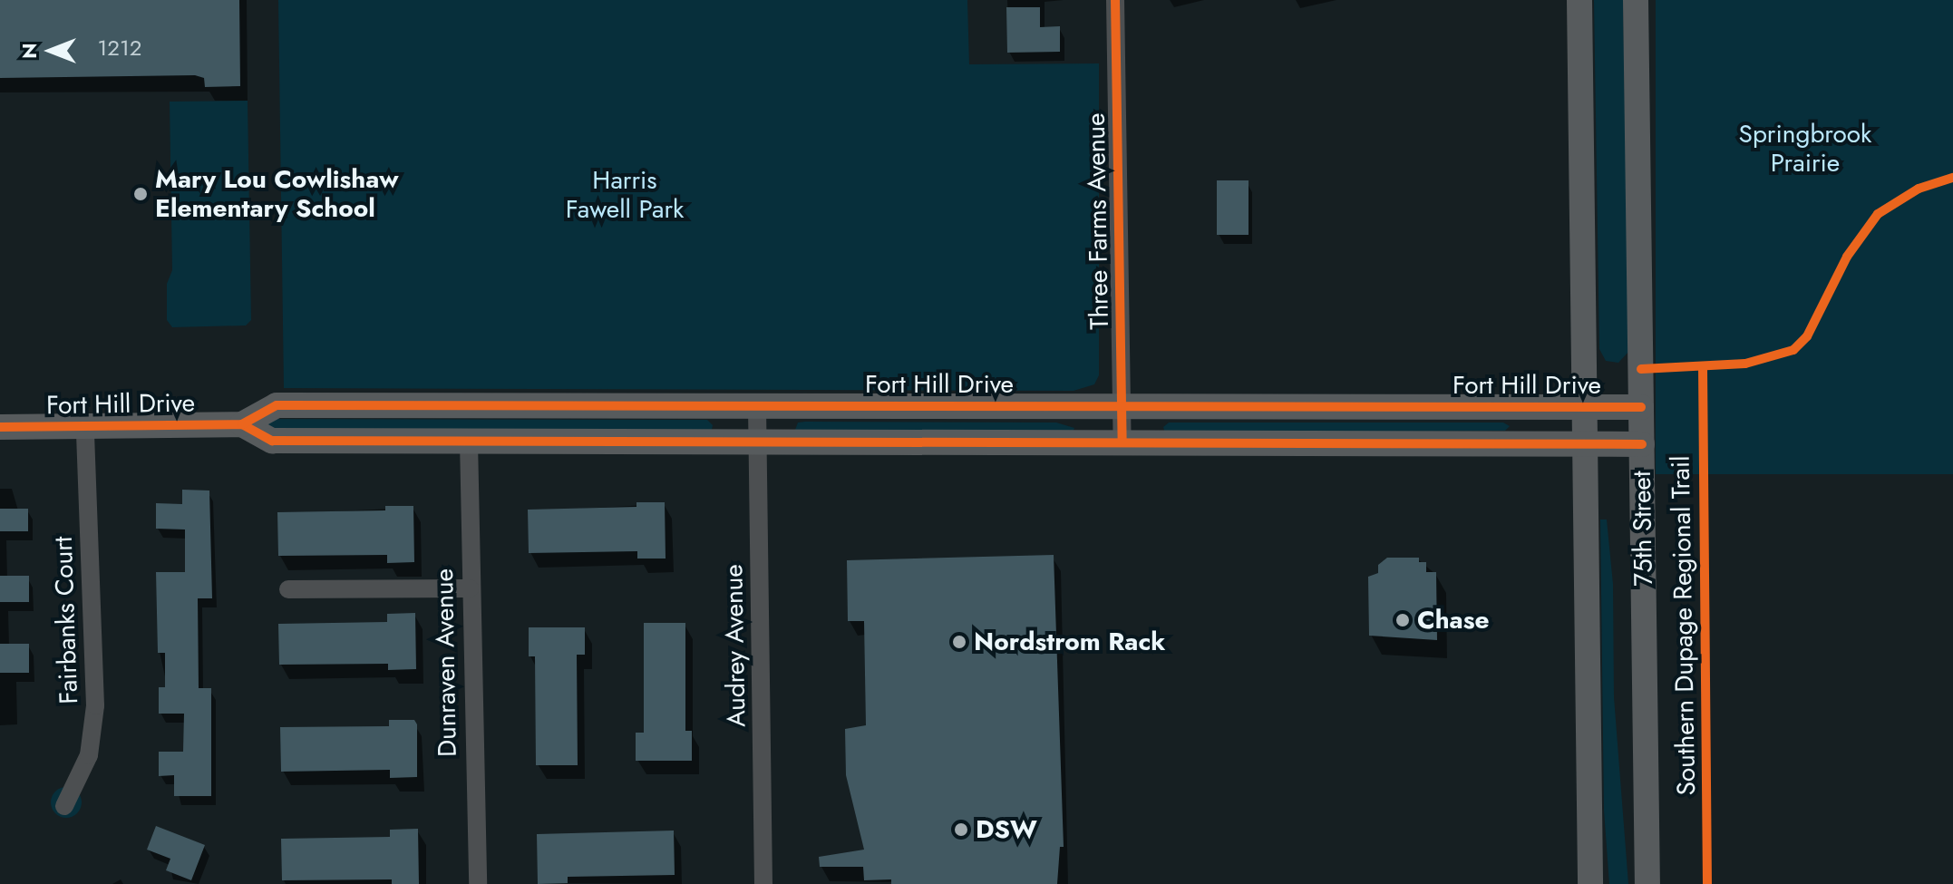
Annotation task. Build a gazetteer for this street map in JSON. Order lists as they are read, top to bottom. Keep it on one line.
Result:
{"streets":{"street":["Three Farms Avenue","Fort Hill Drive","75th Street","Fairbanks Court","Audrey Avenue","Dunraven Avenue"],"cycle path":["Southern Dupage Regional Trail"]},"crossings":[["Three Farms Avenue","Fort Hill Drive"],["Fort Hill Drive","75th Street"],["Fort Hill Drive","Fairbanks Court"],["Fort Hill Drive","Audrey Avenue"],["Fort Hill Drive","Dunraven Avenue"]],"parks":["Springbrook Prairie","Harris Fawell Park"],"places":["Mary Lou Cowlishaw Elementary School","Chase","Nordstrom Rack","DSW"],"house_numbers":["1212"],"north":"left"}
